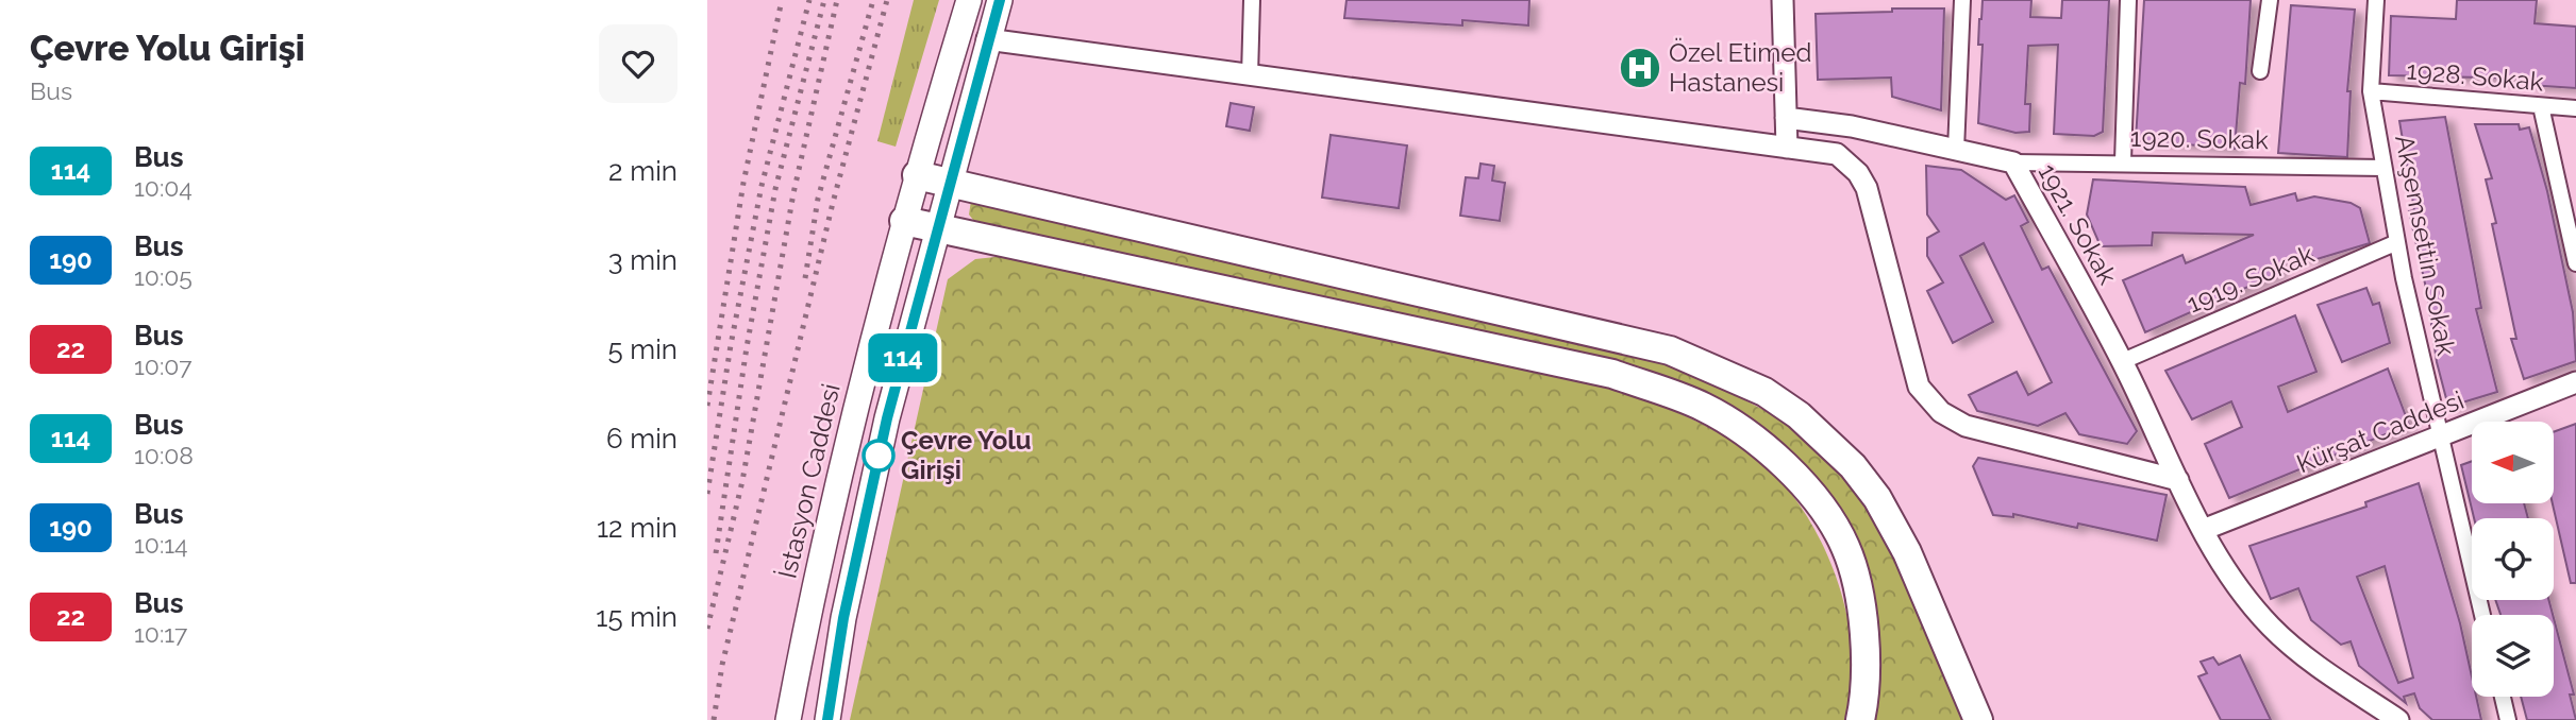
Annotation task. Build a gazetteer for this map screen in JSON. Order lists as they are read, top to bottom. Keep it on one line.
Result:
{"streets":{"main road":["İstasyon Caddesi"],"street":["1928. Sokak","1920. Sokak","1921. Sokak","Akşemsettin Sokak","1919. Sokak","Kürşat Caddesi"]},"crossings":[["1928. Sokak","Akşemsettin Sokak"],["1920. Sokak","1921. Sokak"],["1920. Sokak","Akşemsettin Sokak"],["1921. Sokak","1919. Sokak"],["1921. Sokak","Kürşat Caddesi"],["Akşemsettin Sokak","1919. Sokak"],["Akşemsettin Sokak","Kürşat Caddesi"]],"places":{"hospital":["Özel Etimed Hastanesi"],"other":["Çevre Yolu Girişi"]},"lines":["bus line 114"],"north":"left","page":{"heading":["Çevre Yolu Girişi","Bus"],"on_map":"114","list":[{"mark":"114","name":"Bus","note":"10:04","value":"2 min"},{"mark":"190","name":"Bus","note":"10:05","value":"3 min"},{"mark":"22","name":"Bus","note":"10:07","value":"5 min"},{"mark":"114","name":"Bus","note":"10:08","value":"6 min"},{"mark":"190","name":"Bus","note":"10:14","value":"12 min"},{"mark":"22","name":"Bus","note":"10:17","value":"15 min"}]}}
